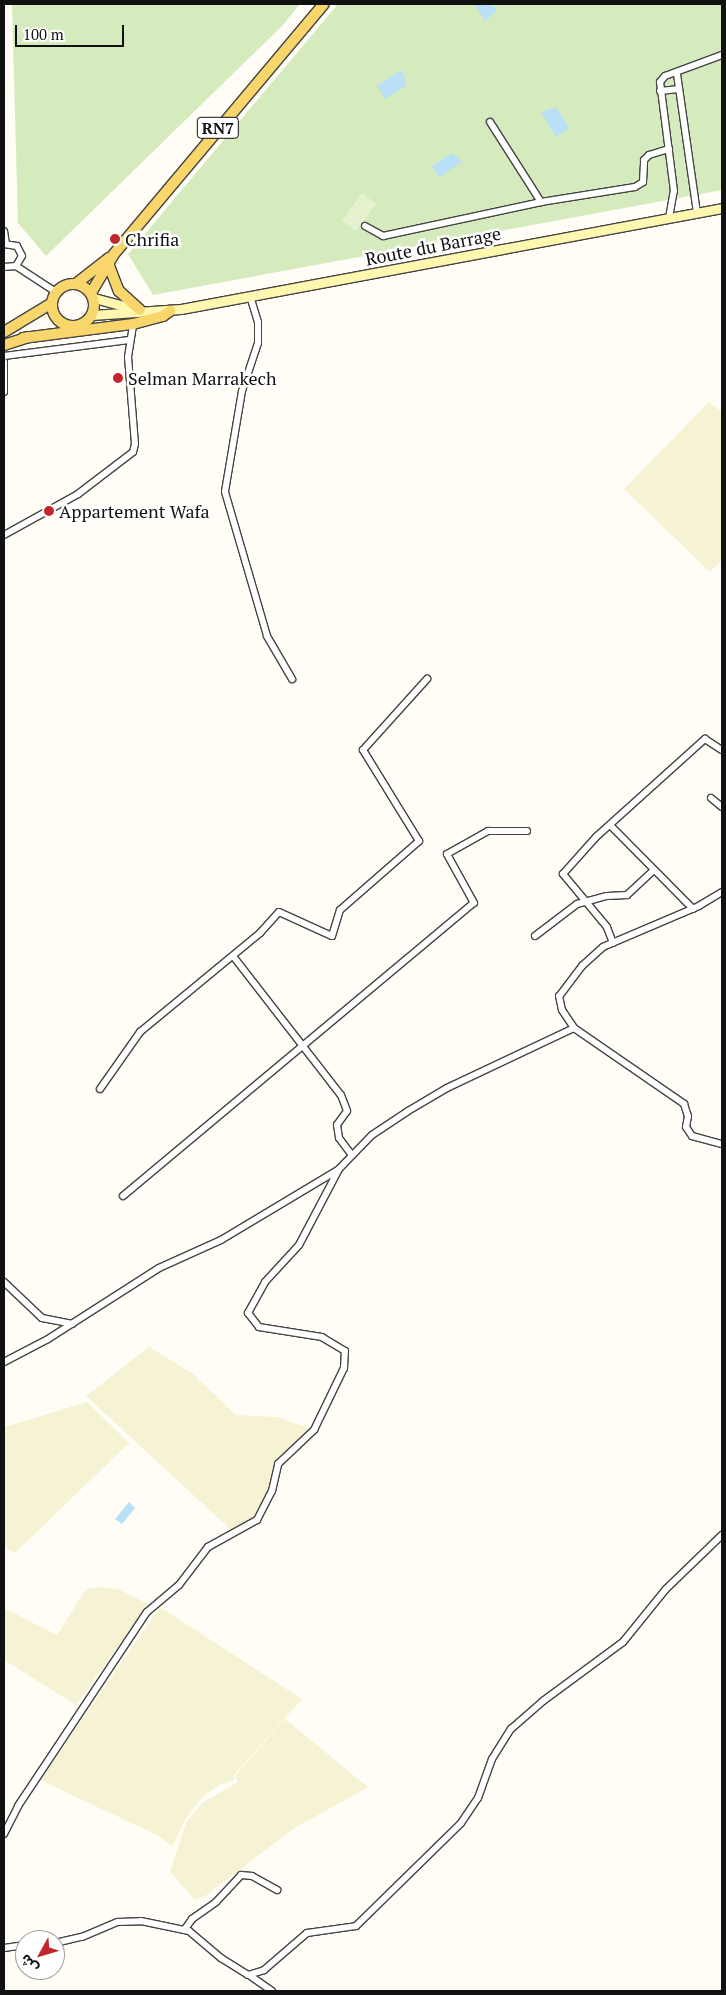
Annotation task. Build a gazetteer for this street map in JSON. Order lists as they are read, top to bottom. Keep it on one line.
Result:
{"streets":{"main road":["RN7","Route du Barrage"]},"crossings":[["RN7","Route du Barrage"]],"places":["Chrifia","Selman Marrakech","Appartement Wafa"],"scale_bar":"100 m","north":"bottom left"}
